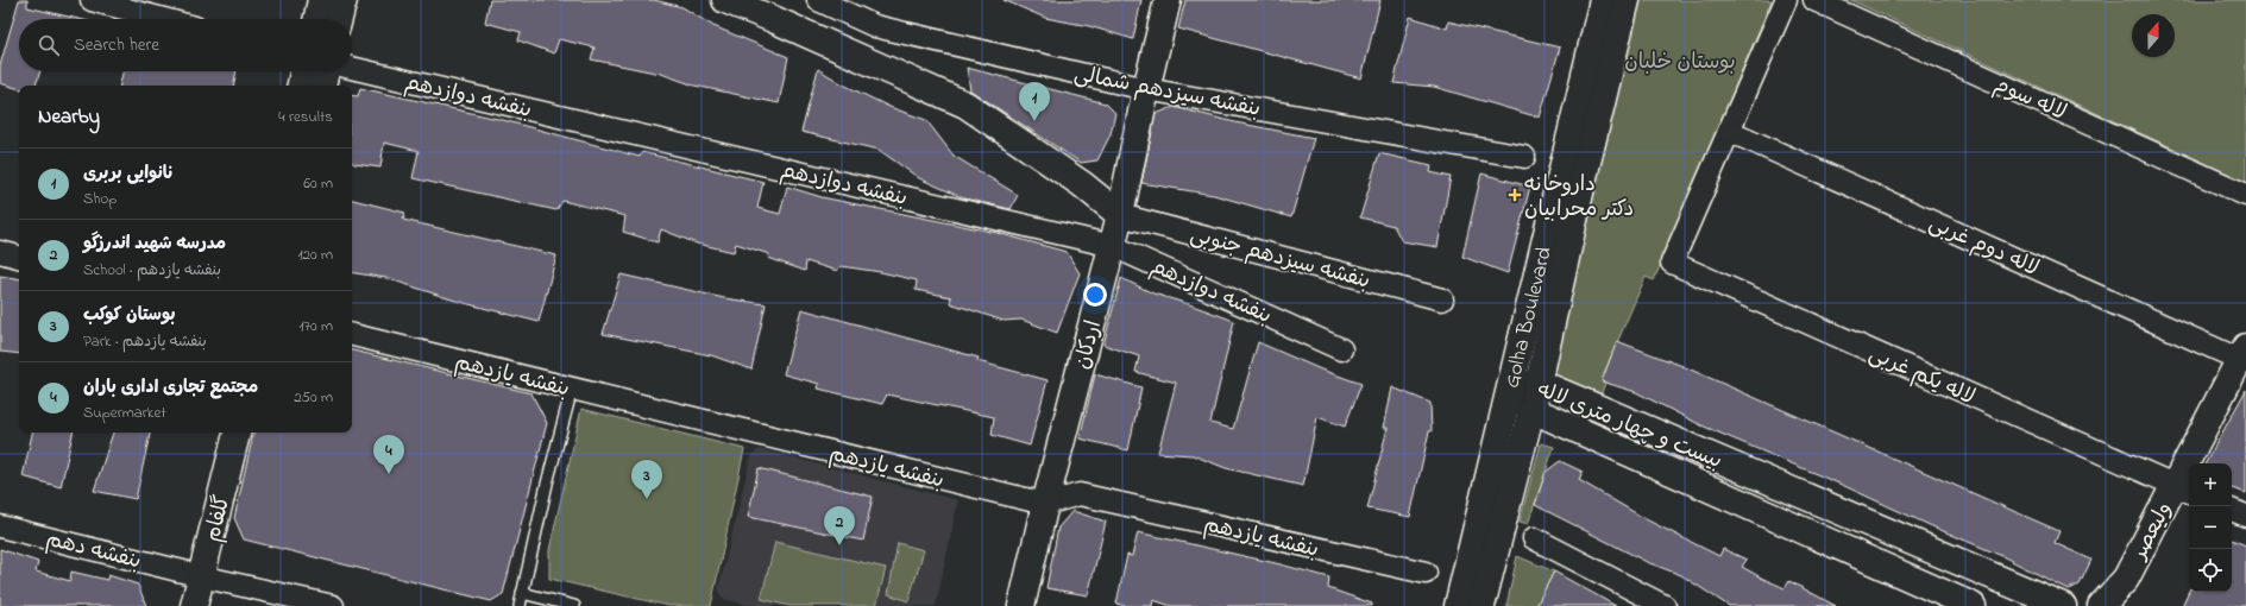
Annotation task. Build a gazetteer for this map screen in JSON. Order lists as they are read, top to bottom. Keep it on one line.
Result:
{"streets":{"street":["بنفشه سیزدهم شمالی","بنفشه دوازدهم","لاله سوم","لاله دوم غربی","بنفشه سیزدهم جنوبی","Golha Boulevard","اردکان","بنفشه یازدهم","لاله یکم غربی","بیست و چهار متری لاله","گلفام","ولیعصر","بنفشه دهم"]},"crossings":[["بنفشه سیزدهم شمالی","اردکان"],["بنفشه دوازدهم","اردکان"],["لاله دوم غربی","لاله یکم غربی"],["لاله دوم غربی","ولیعصر"],["بنفشه سیزدهم جنوبی","اردکان"],["Golha Boulevard","بیست و چهار متری لاله"],["اردکان","بنفشه یازدهم"],["لاله یکم غربی","ولیعصر"],["گلفام","بنفشه دهم"]],"parks":["بوستان خلبان"],"places":{"health":["داروخانه دکتر محرابیان"]},"north":"top","page":{"search":"Search here","pins":["1","4","3","2"],"heading":["Nearby","4 results"],"list":[{"mark":"1","name":"نانوایی بربری","note":"Shop","value":"60 m"},{"mark":"2","name":"مدرسه شهید اندرزگو","note":"School · بنفشه یازدهم","value":"120 m"},{"mark":"3","name":"بوستان کوکب","note":"Park · بنفشه یازدهم","value":"170 m"},{"mark":"4","name":"مجتمع تجاری اداری باران","note":"Supermarket","value":"250 m"}],"map_buttons":["+","−"]}}
